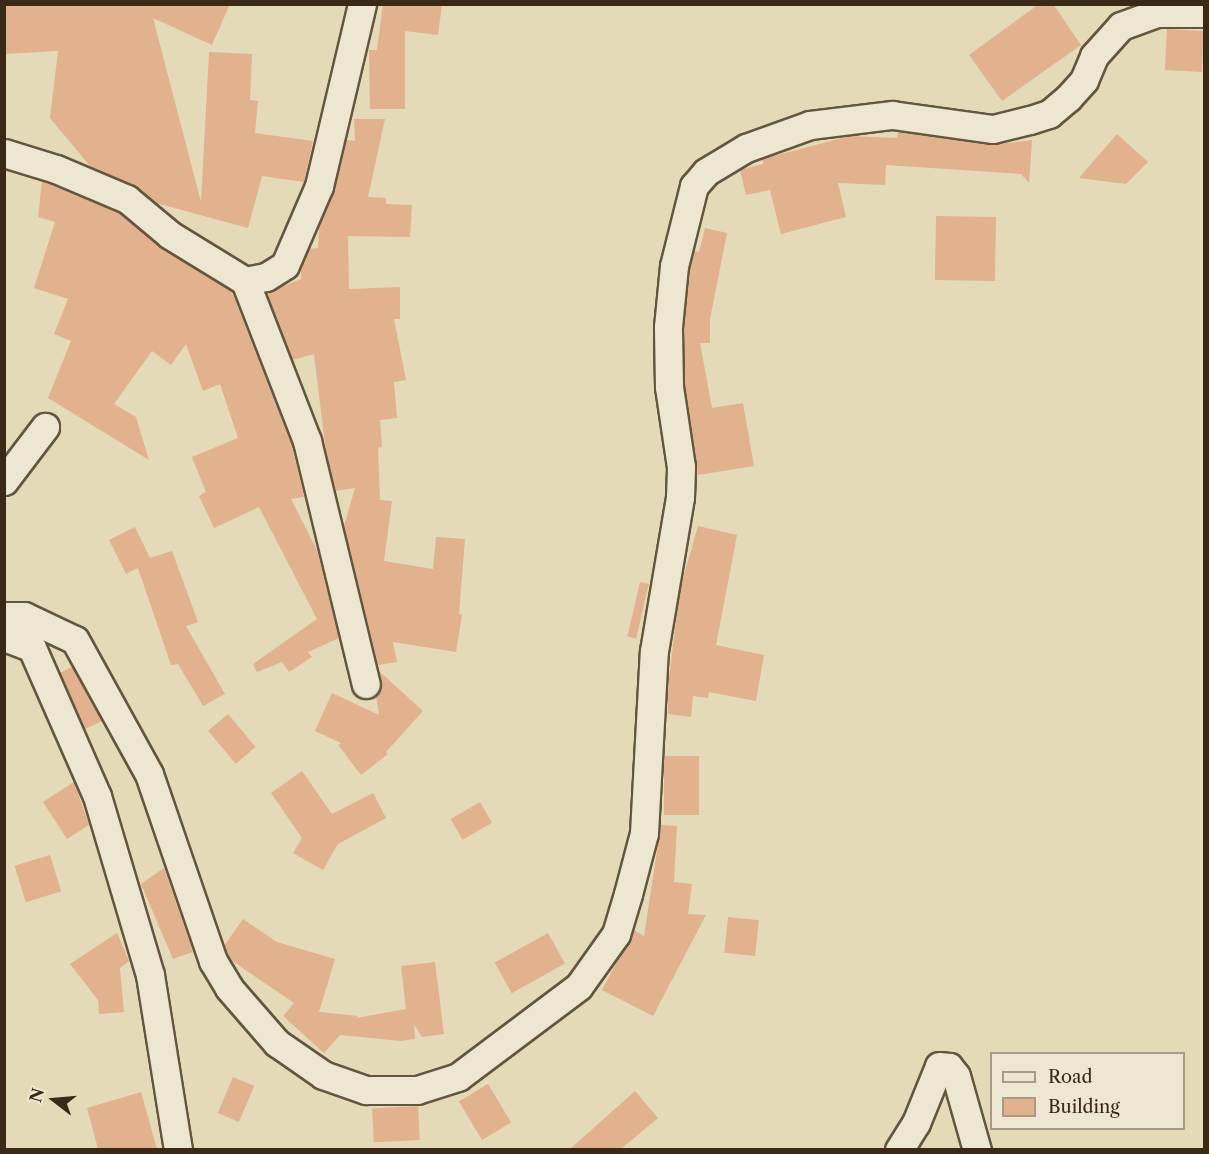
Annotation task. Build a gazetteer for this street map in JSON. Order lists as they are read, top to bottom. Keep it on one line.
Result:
{"legend":["Road","Building"],"north":"left"}
